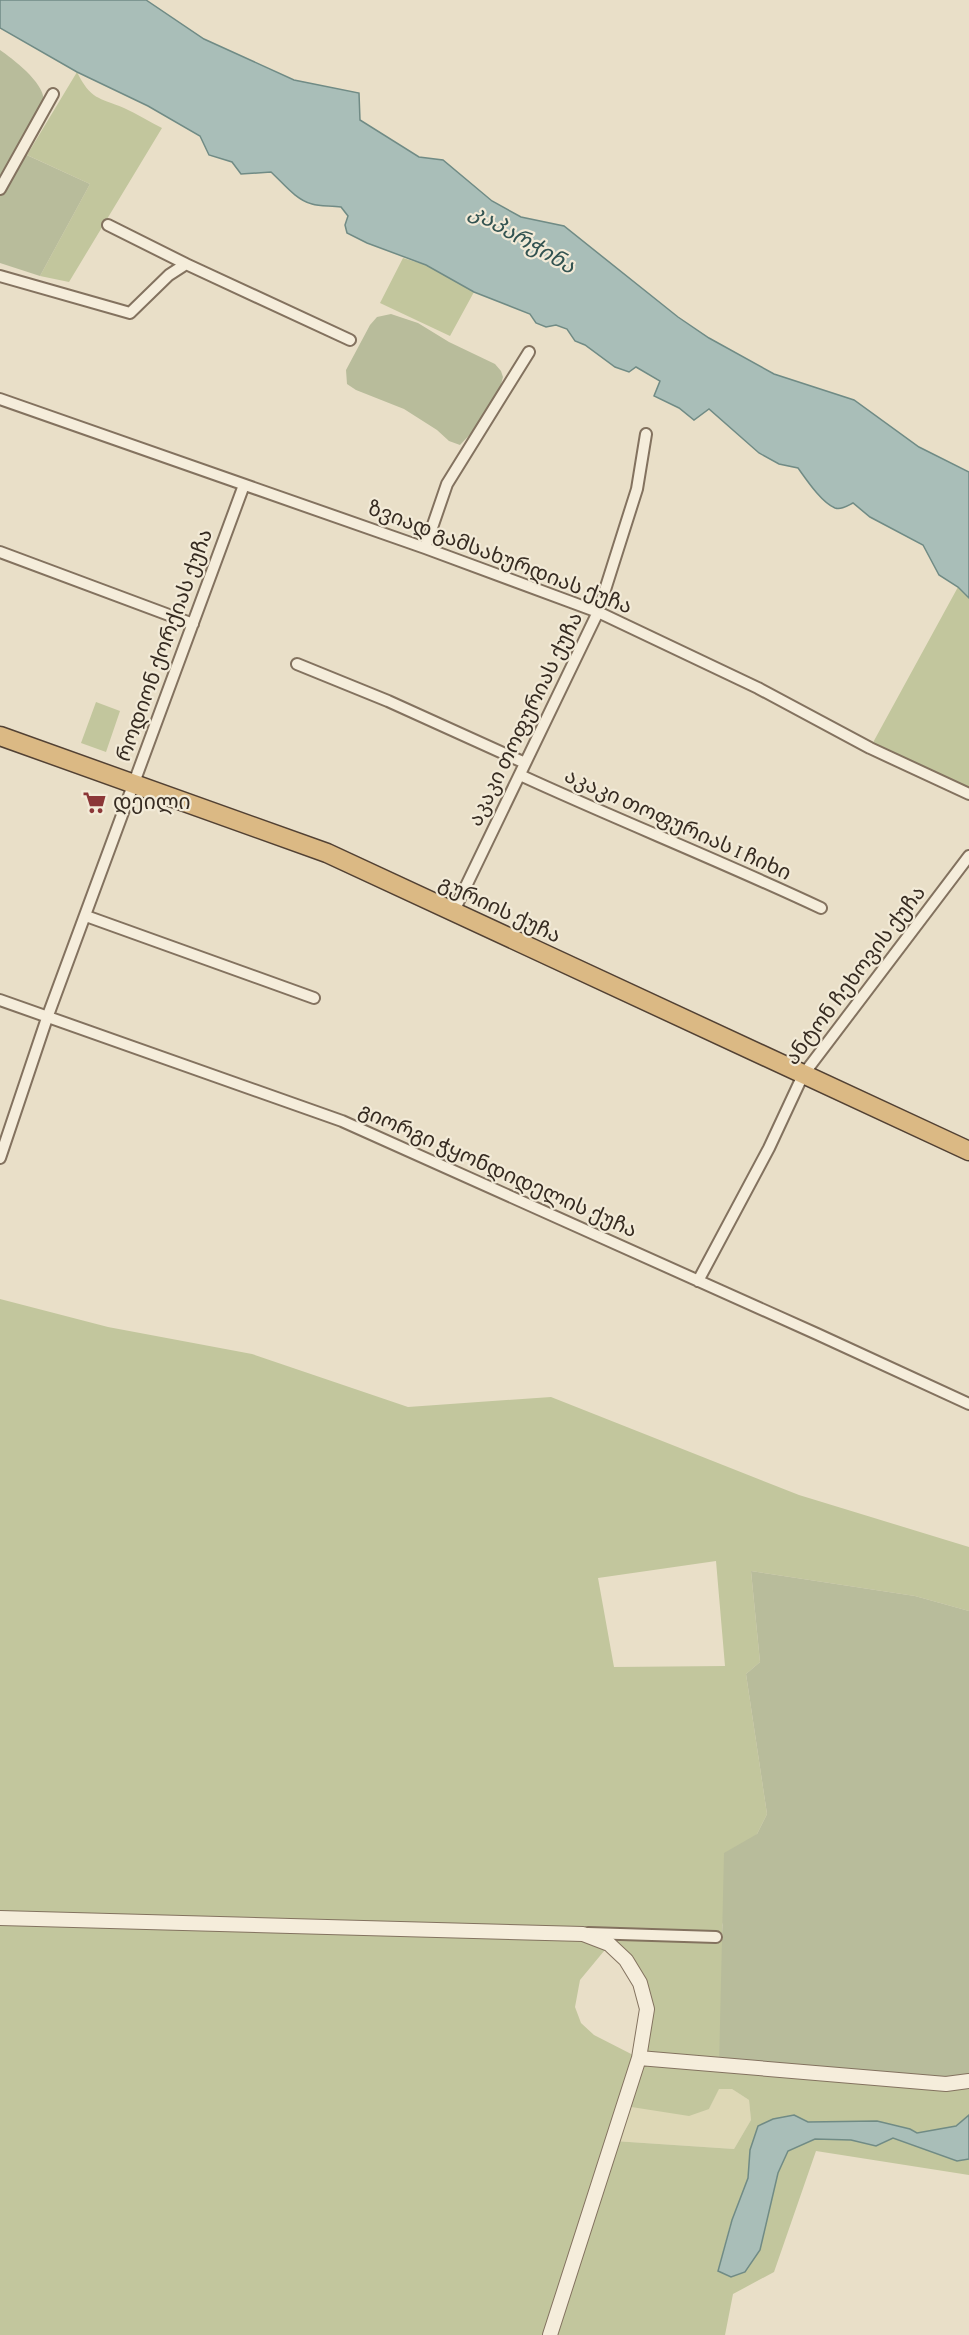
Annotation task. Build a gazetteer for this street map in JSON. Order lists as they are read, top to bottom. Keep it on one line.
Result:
{"streets":{"highway":["გურიის ქუჩა"],"street":["ზვიად გამსახურდიას ქუჩა","როდიონ ქორქიას ქუჩა","აკაკი თოფურიას ქუჩა","აკაკი თოფურიას I ჩიხი","ანტონ ჩეხოვის ქუჩა","გიორგი ჭყონდიდელის ქუჩა"]},"crossings":[["ზვიად გამსახურდიას ქუჩა","როდიონ ქორქიას ქუჩა"],["ზვიად გამსახურდიას ქუჩა","აკაკი თოფურიას ქუჩა"],["როდიონ ქორქიას ქუჩა","გურიის ქუჩა"],["როდიონ ქორქიას ქუჩა","გიორგი ჭყონდიდელის ქუჩა"],["აკაკი თოფურიას ქუჩა","აკაკი თოფურიას I ჩიხი"],["აკაკი თოფურიას ქუჩა","გურიის ქუჩა"],["გურიის ქუჩა","ანტონ ჩეხოვის ქუჩა"],["ანტონ ჩეხოვის ქუჩა","გიორგი ჭყონდიდელის ქუჩა"]],"water":["კაპარჭინა"],"places":{"supermarket":["დეილი"]}}
